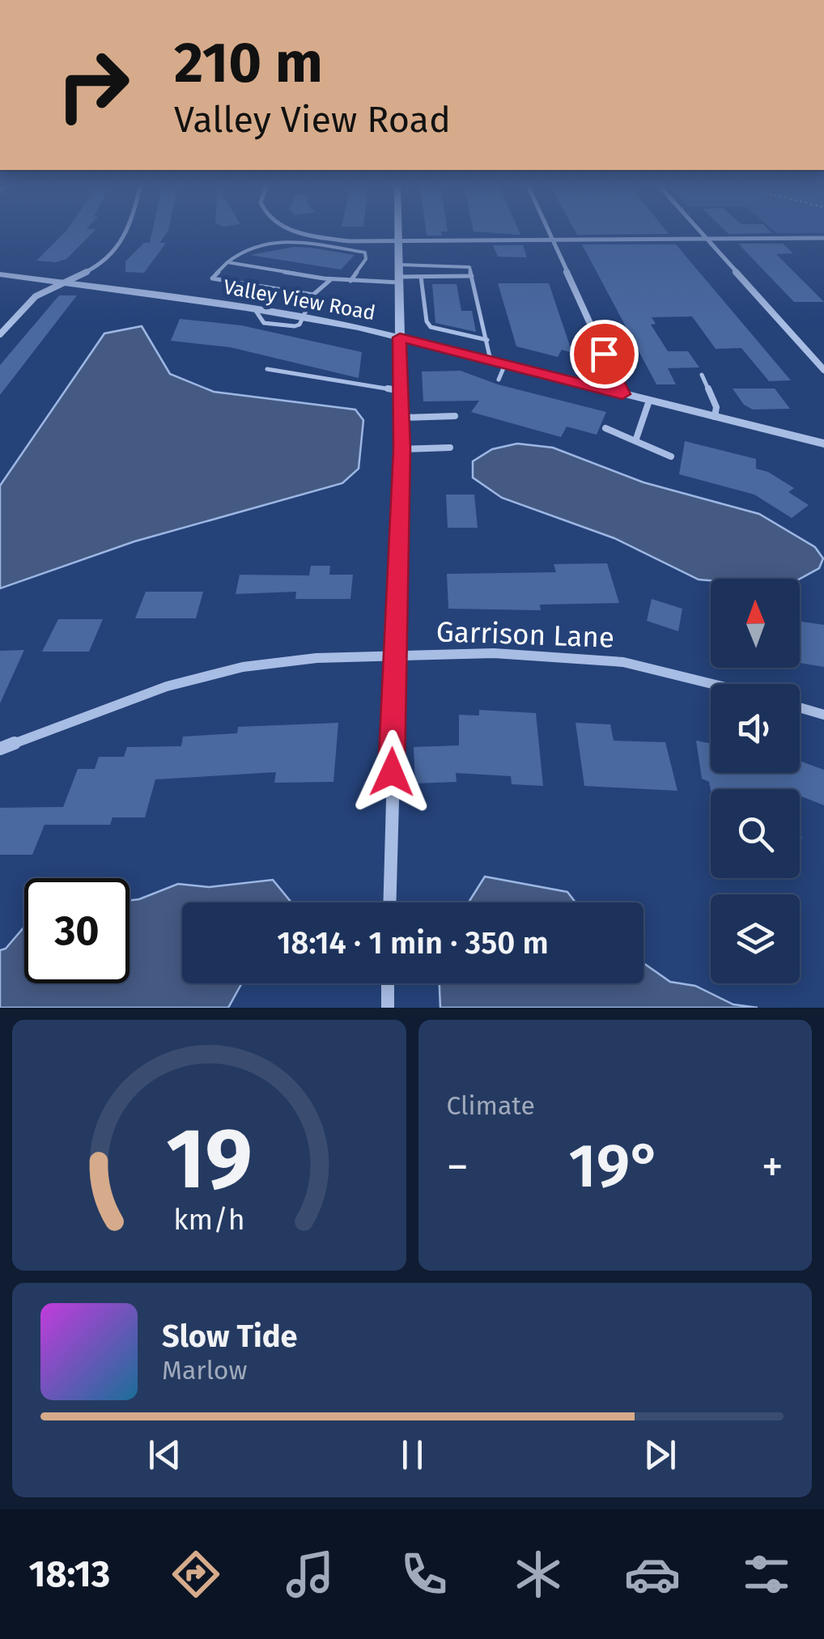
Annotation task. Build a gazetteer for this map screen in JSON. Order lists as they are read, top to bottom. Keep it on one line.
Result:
{"streets":{"street":["Valley View Road","Garrison Lane"]},"north":"top","page":{"turn":["210 m","Valley View Road"],"limit":"30","trip":"18:14 · 1 min · 350 m","tile":"Climate","heat":["−","19°","+"],"song":["Slow Tide","Marlow"],"tabs":"18:13","gauge":["19","km/h"]}}
